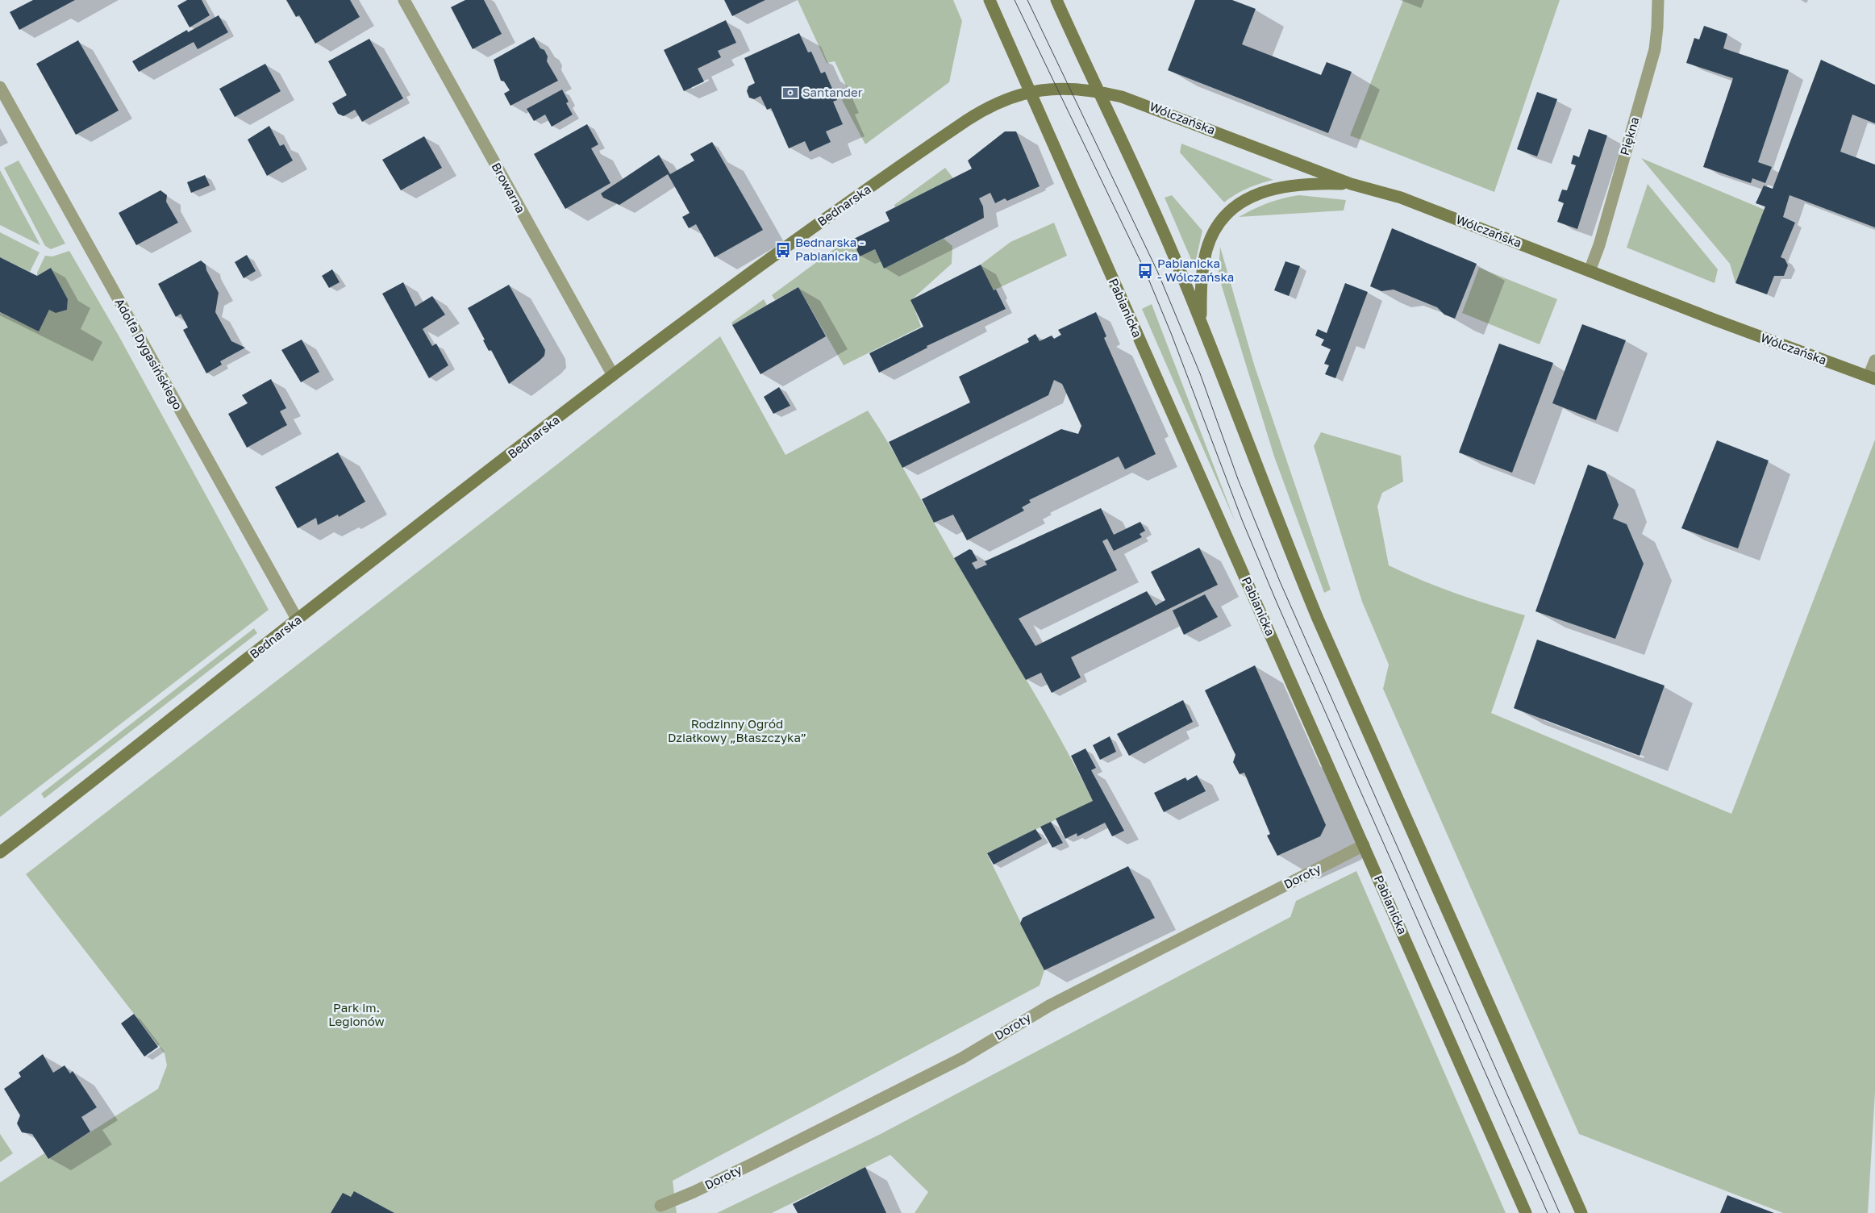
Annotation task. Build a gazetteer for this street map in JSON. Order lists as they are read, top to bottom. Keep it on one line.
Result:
{"streets":{"street":["Wólczańska","Piękna","Browarna","Bednarska","Pabianicka","Adolfa Dygasińskiego","Doroty"]},"crossings":[["Wólczańska","Piękna"],["Wólczańska","Bednarska"],["Browarna","Bednarska"],["Bednarska","Pabianicka"],["Bednarska","Adolfa Dygasińskiego"],["Pabianicka","Doroty"]],"parks":["Rodzinny Ogród Działkowy „Błaszczyka”","Park im. Legionów"],"places":{"bank":["Santander"],"bus stop":["Bednarska - Pabianicka","Pabianicka - Wólczańska"]}}
